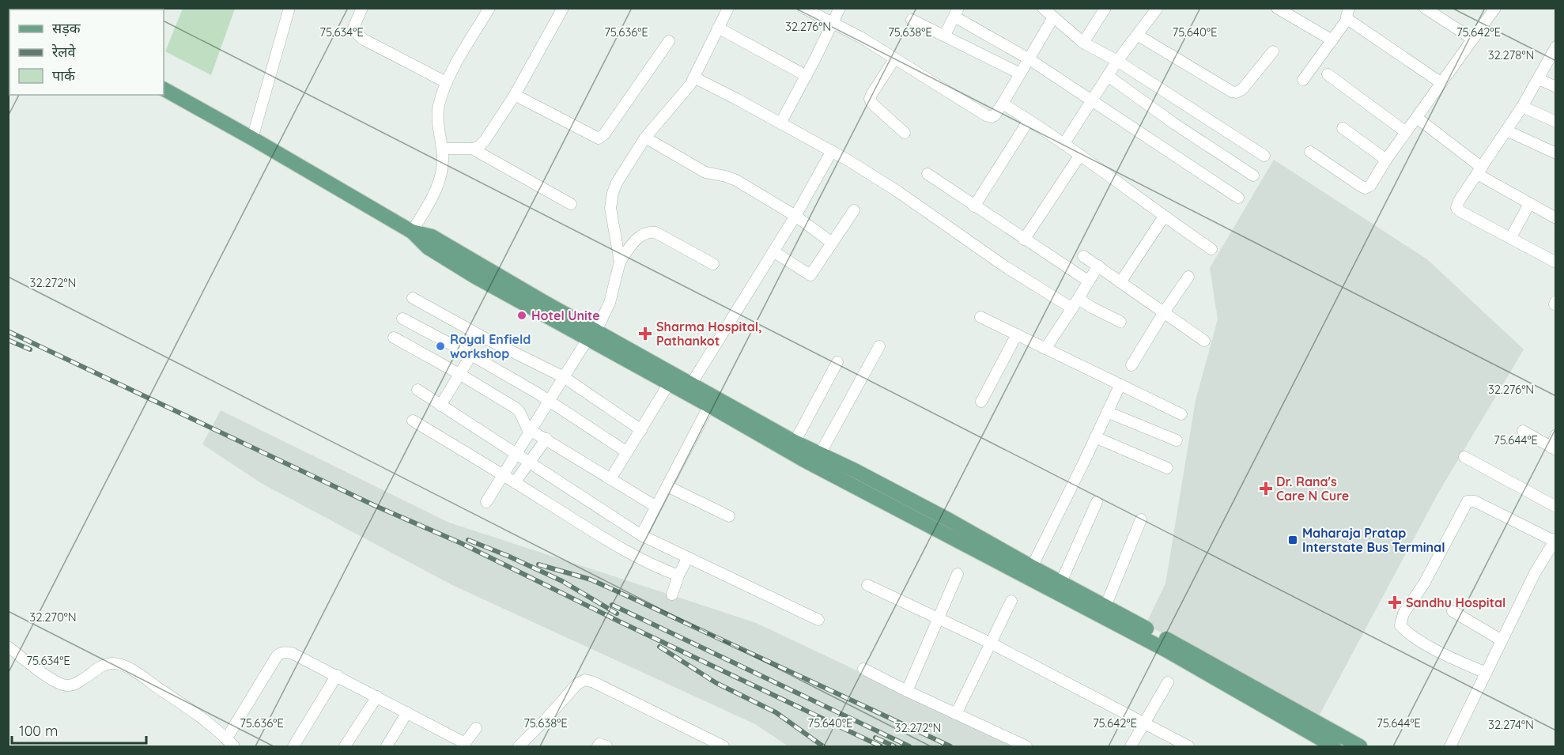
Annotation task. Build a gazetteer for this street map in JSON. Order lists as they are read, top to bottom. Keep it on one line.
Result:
{"places":{"other":["Hotel Unite","Royal Enfield workshop"],"health":["Sharma Hospital, Pathankot","Dr. Rana's Care N Cure","Sandhu Hospital"],"transit":["Maharaja Pratap Interstate Bus Terminal"]},"legend":["सड़क","रेलवे","पार्क"],"scale_bar":"100 m","coordinates":["32.276°N","75.634°E","75.636°E","75.638°E","75.640°E","75.642°E","32.278°N","32.272°N","75.644°E","32.270°N","32.274°N"]}
